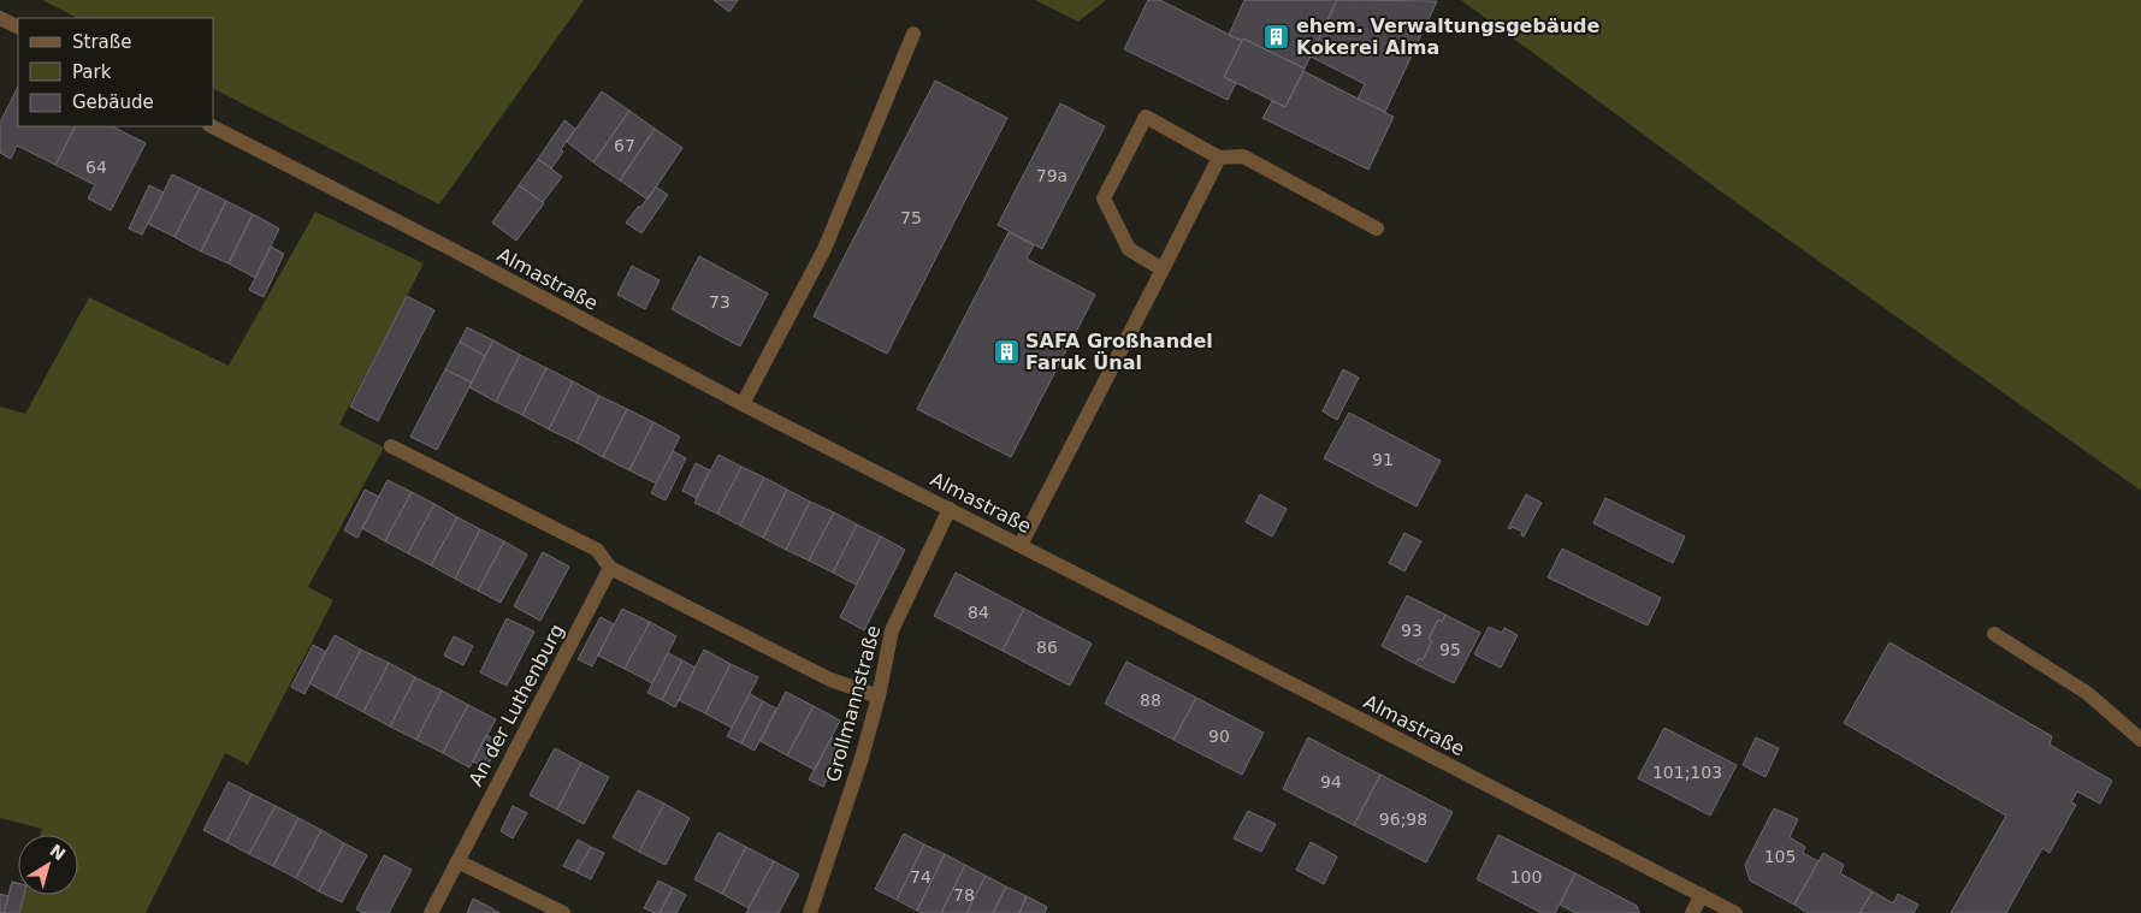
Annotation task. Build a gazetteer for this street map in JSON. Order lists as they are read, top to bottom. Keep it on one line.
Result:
{"streets":{"street":["Almastraße","Grollmannstraße","An der Luthenburg"]},"crossings":[["Almastraße","Grollmannstraße"]],"places":{"building":["ehem. Verwaltungsgebäude Kokerei Alma","SAFA Großhandel Faruk Ünal"]},"house_numbers":["67","64","79a","75","73","91","84","93","86","95","88","90","101;103","94","96;98","105","74","100","78"],"legend":["Straße","Park","Gebäude"],"north":"top right"}
